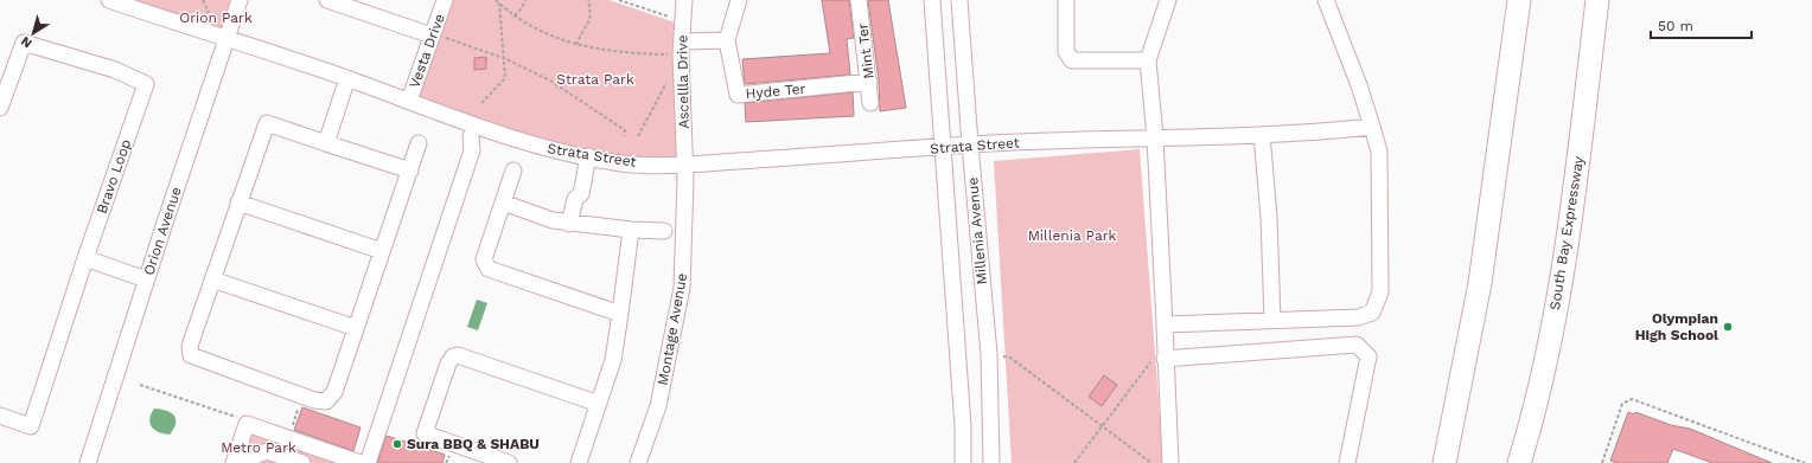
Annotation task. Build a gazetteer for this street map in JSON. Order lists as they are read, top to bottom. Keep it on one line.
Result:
{"streets":{"highway":["South Bay Expressway"],"street":["Vesta Drive","Mint Ter","Ascellla Drive","Hyde Ter","Strata Street","Bravo Loop","Orion Avenue","Millenia Avenue","Montage Avenue"]},"crossings":[["Vesta Drive","Strata Street"],["Mint Ter","Hyde Ter"],["Ascellla Drive","Strata Street"],["Ascellla Drive","Montage Avenue"],["Strata Street","Orion Avenue"],["Strata Street","Millenia Avenue"],["Strata Street","Montage Avenue"]],"parks":["Orion Park","Strata Park","Millenia Park","Metro Park"],"places":["Olympian High School","Sura BBQ & SHABU"],"scale_bar":"50 m","north":"bottom left"}
